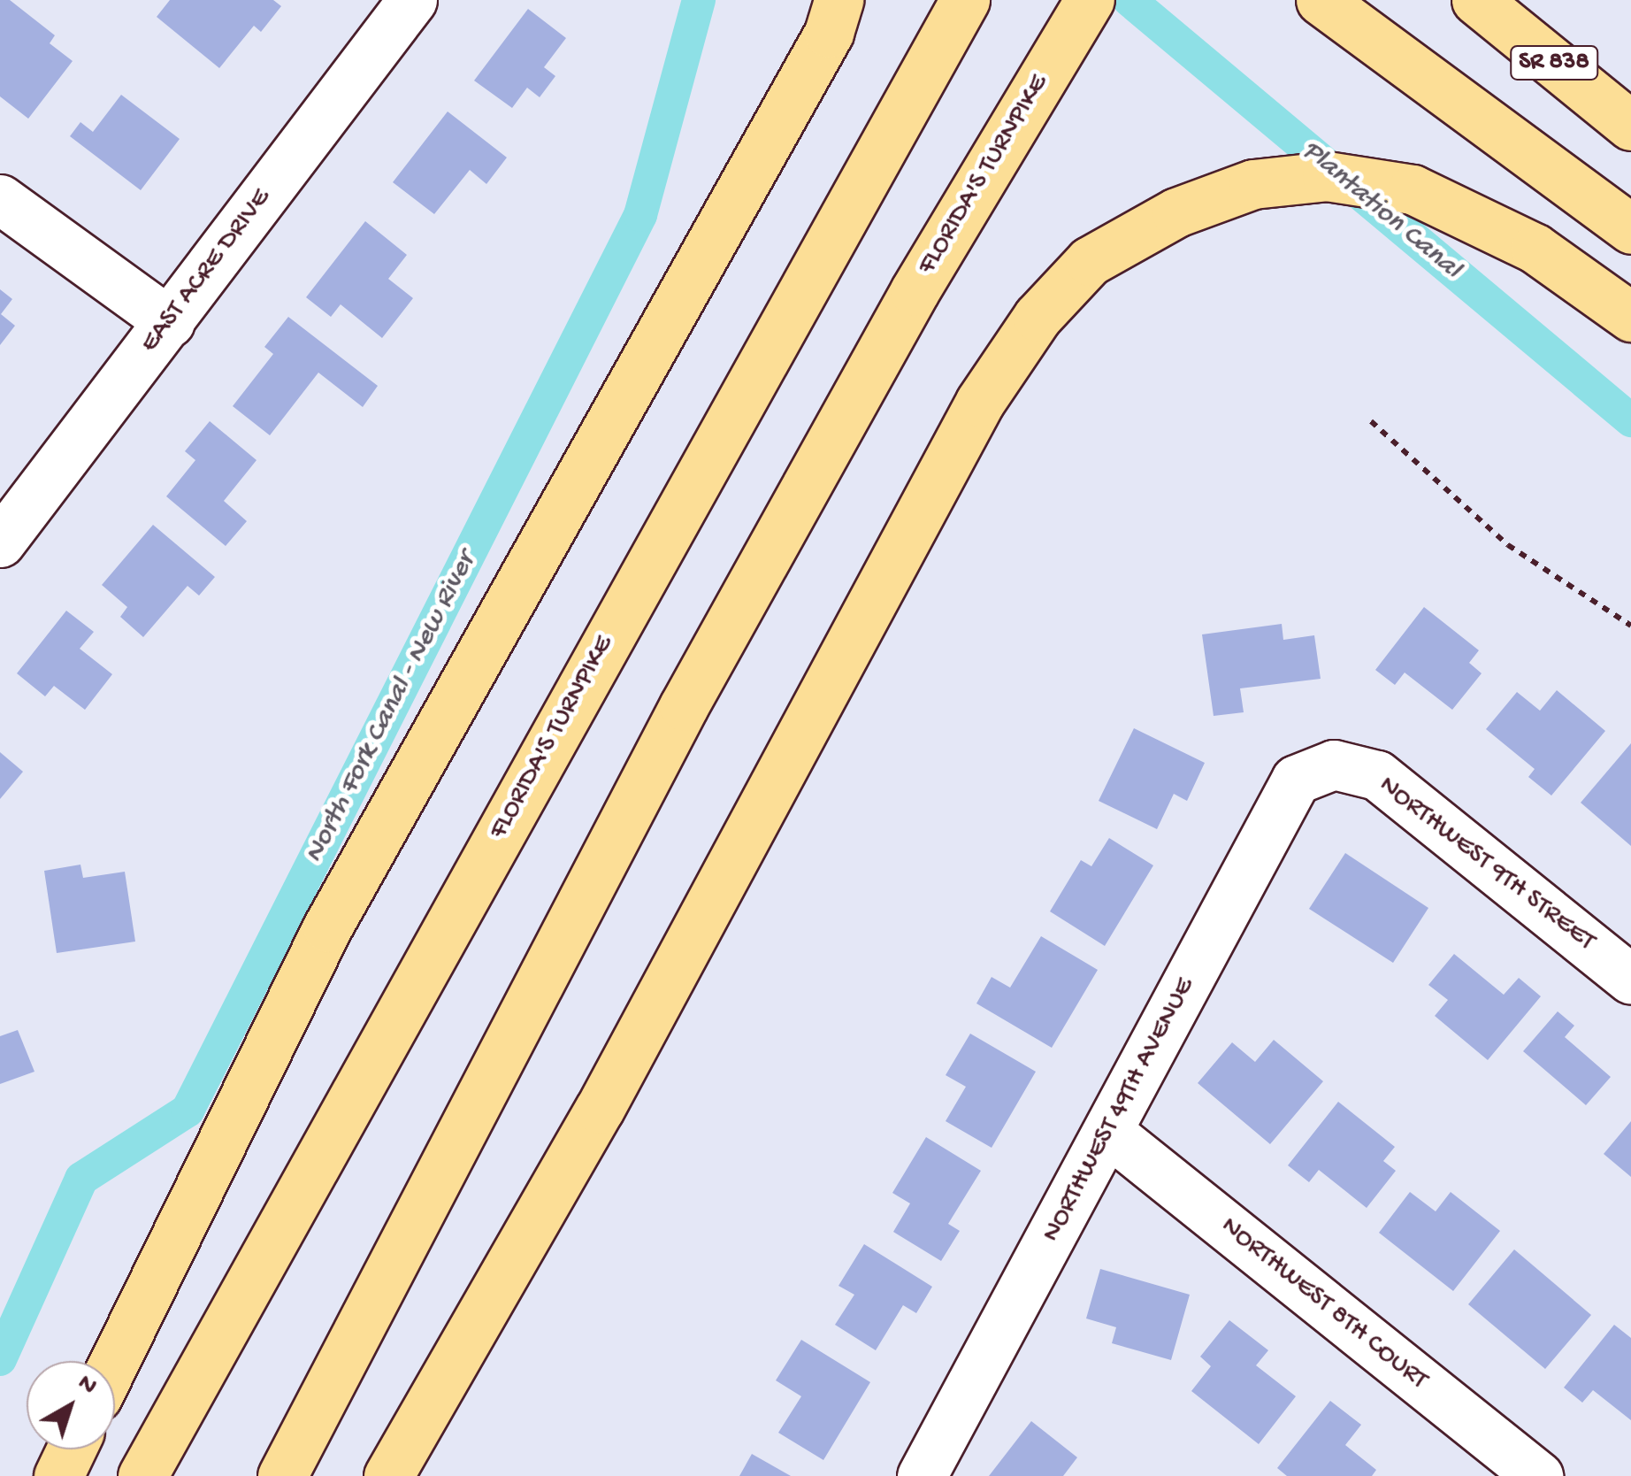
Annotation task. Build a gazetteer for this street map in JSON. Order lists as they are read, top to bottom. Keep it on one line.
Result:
{"streets":{"highway":["SR 838","FLORIDA'S TURNPIKE"],"street":["EAST ACRE DRIVE","NORTHWEST 9TH STREET","NORTHWEST 49TH AVENUE","NORTHWEST 8TH COURT"]},"crossings":[["NORTHWEST 9TH STREET","NORTHWEST 49TH AVENUE"],["NORTHWEST 49TH AVENUE","NORTHWEST 8TH COURT"]],"water":["Plantation Canal","North Fork Canal - New River"],"north":"top right"}
